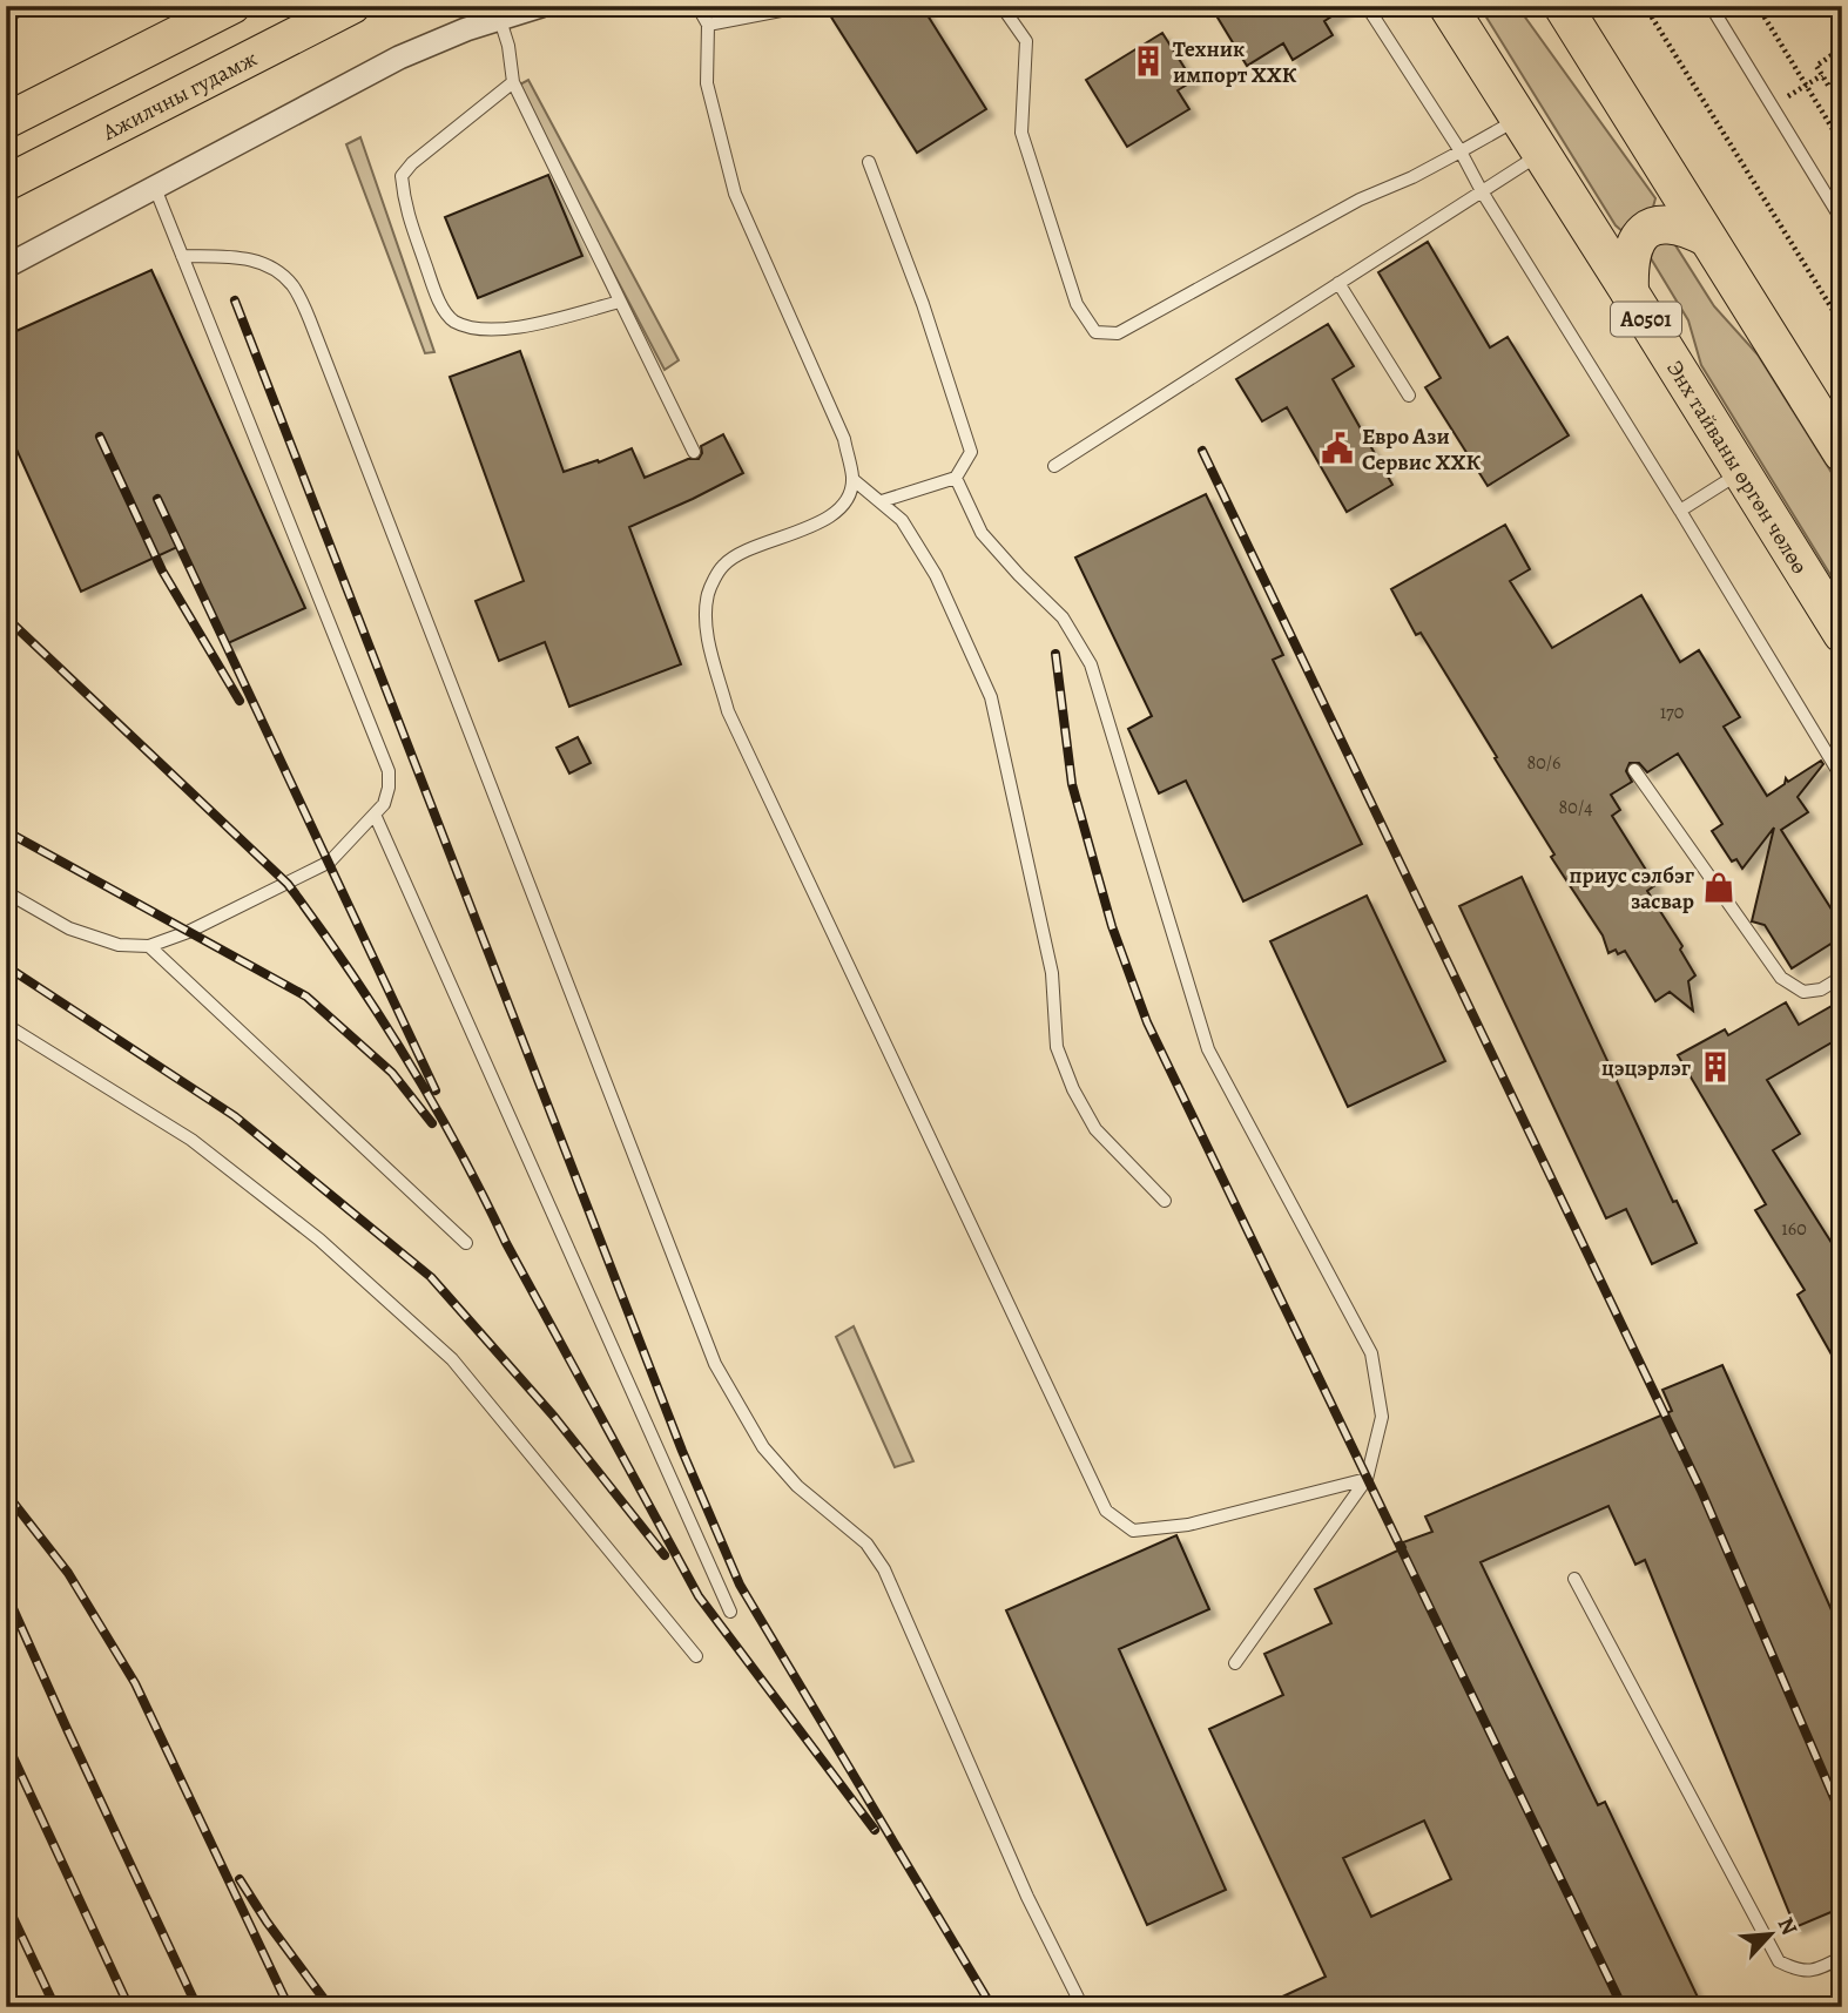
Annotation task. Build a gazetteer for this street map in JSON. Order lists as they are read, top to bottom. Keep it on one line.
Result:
{"streets":{"highway":["A0501","Энх тайваны өргөн чөлөө"],"main road":["Ажилчны гудамж"]},"places":{"building":["Техник импорт ХХК","цэцэрлэг"],"public building":["Евро Ази Сервис ХХК"],"shop":["приус сэлбэг засвар"]},"house_numbers":["170","80/6","80/4","160"],"north":"top right"}
